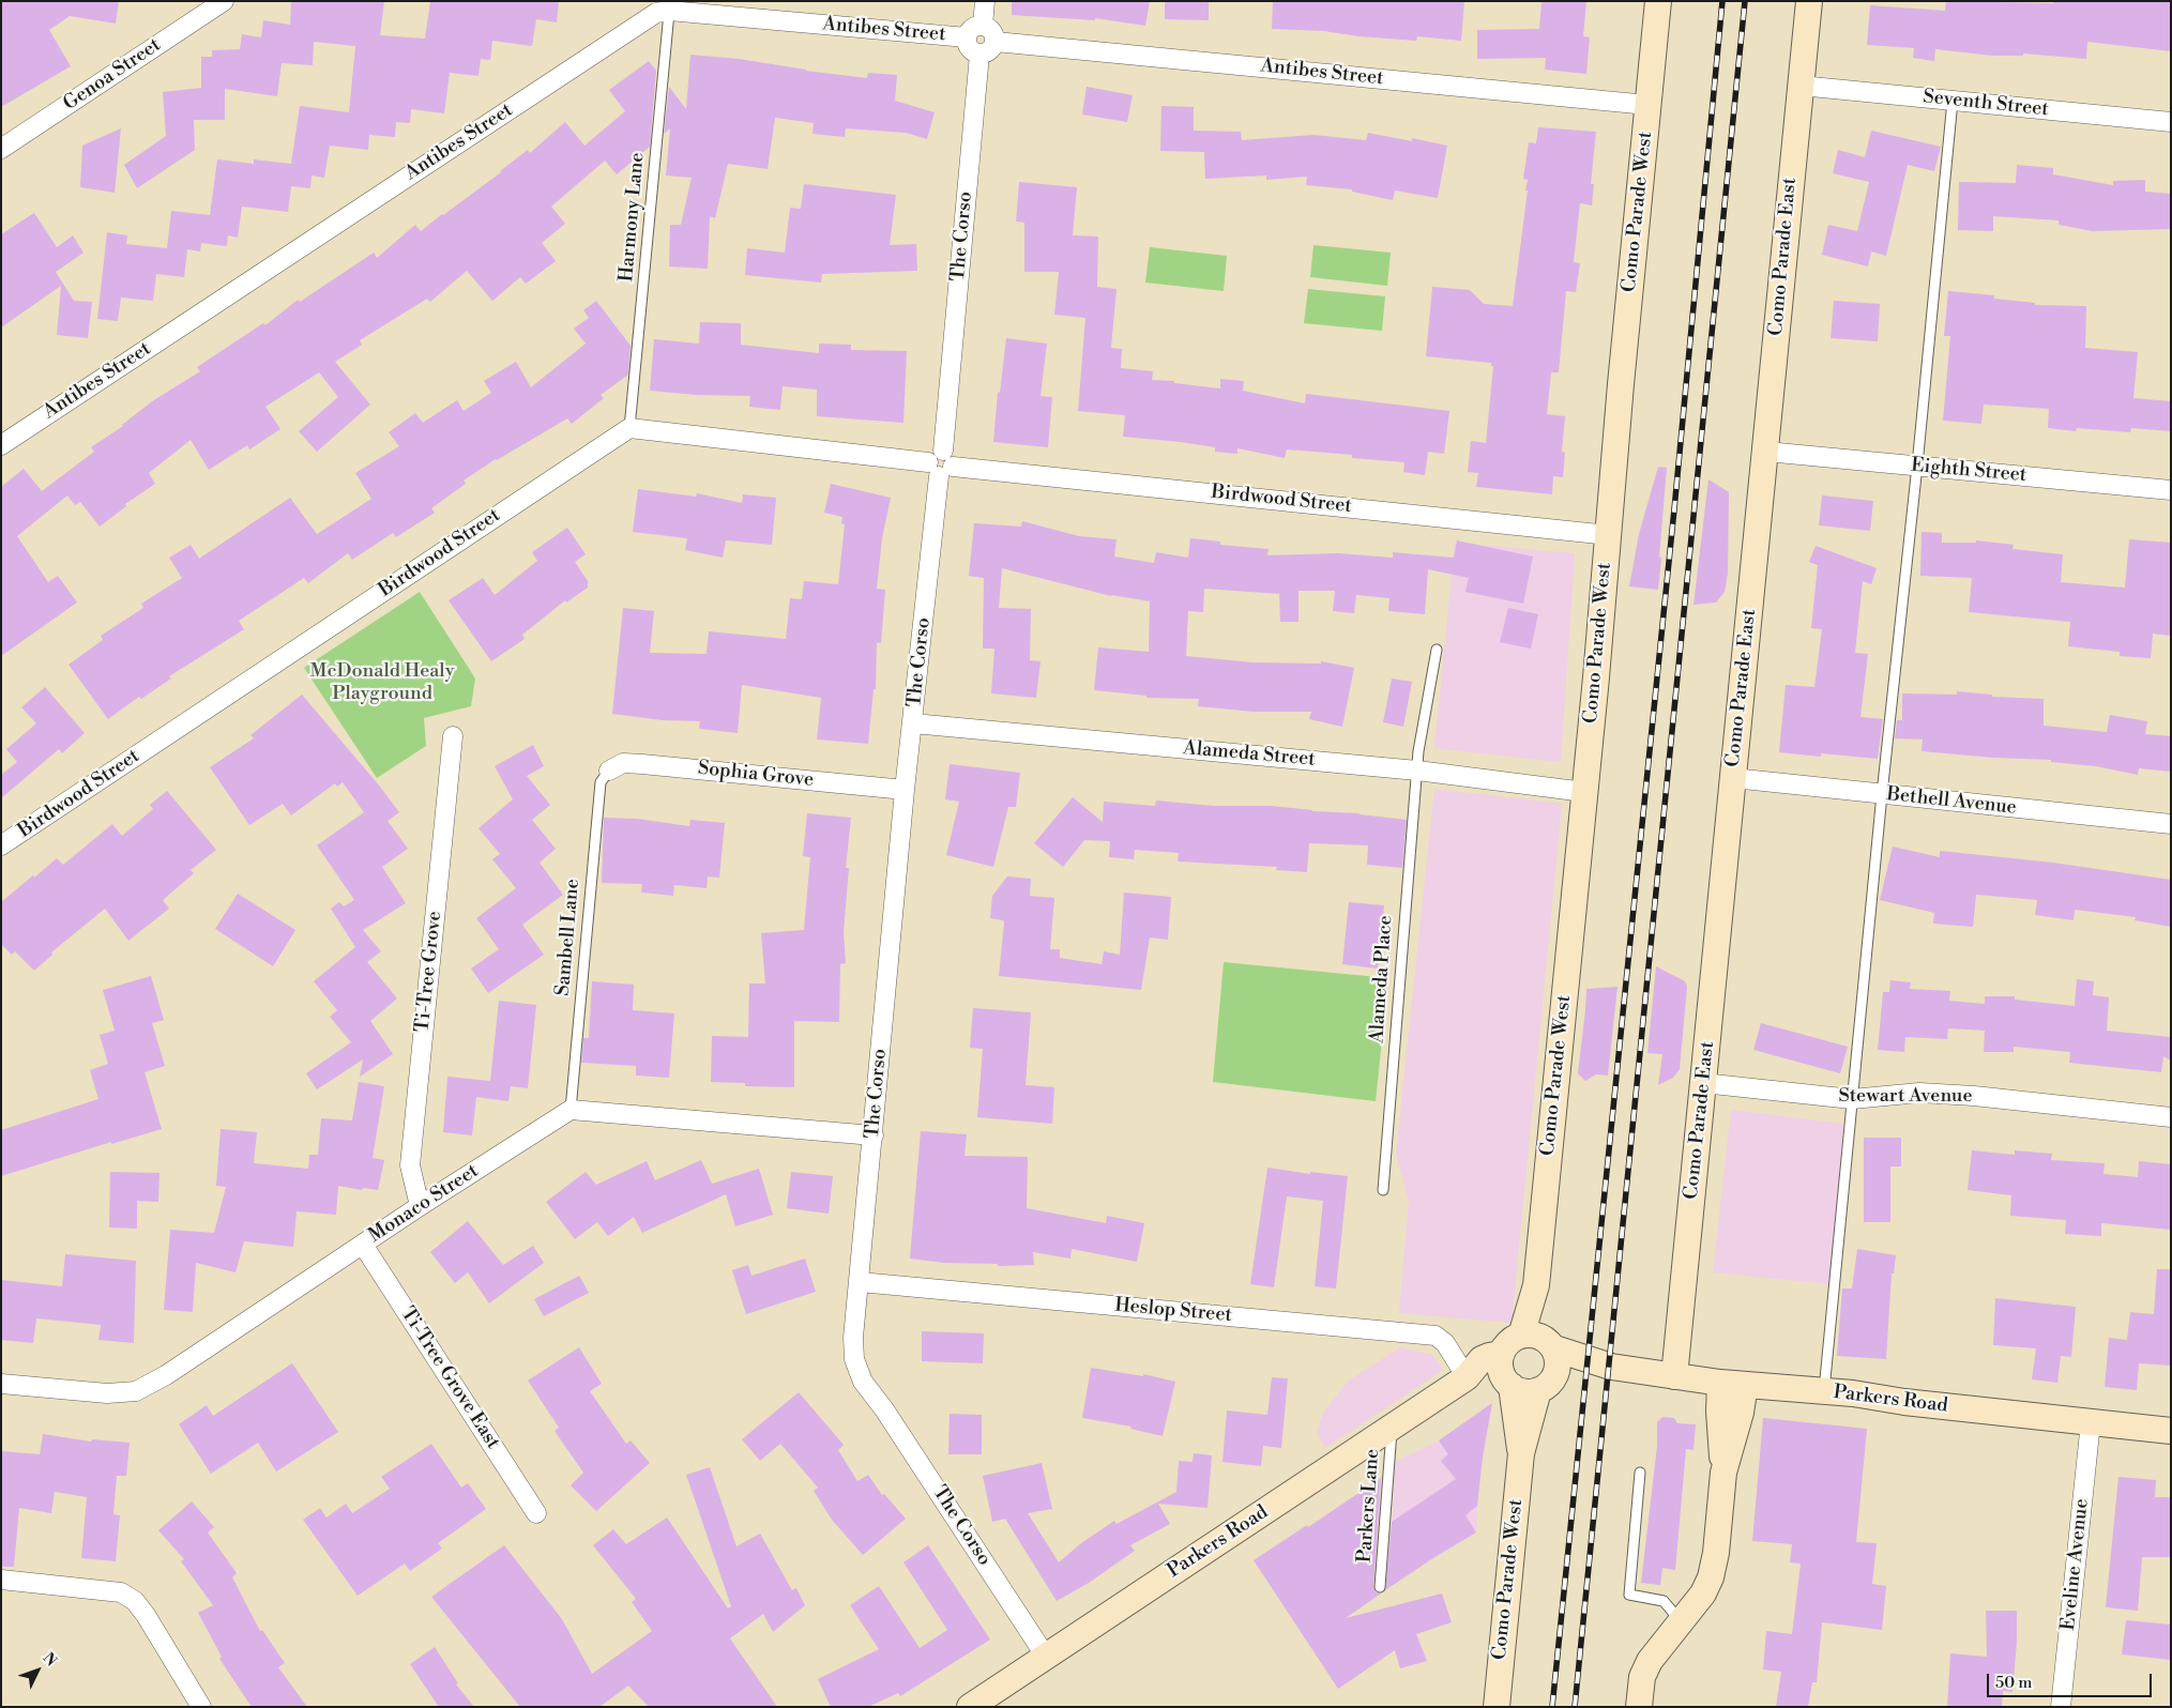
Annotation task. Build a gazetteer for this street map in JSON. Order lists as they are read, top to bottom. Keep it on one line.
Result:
{"streets":{"street":["Antibes Street","Genoa Street","Seventh Street","Como Parade West","The Corso","Como Parade East","Eighth Street","Birdwood Street","Alameda Street","Sophia Grove","Bethell Avenue","Ti-Tree Grove","Stewart Avenue","Monaco Street","Heslop Street","Ti-Tree Grove East","Parkers Road","Eveline Avenue"],"lane":["Harmony Lane","Sambell Lane","Alameda Place","Parkers Lane"]},"crossings":[["Antibes Street","Como Parade West"],["Antibes Street","Harmony Lane"],["Antibes Street","The Corso"],["Seventh Street","Como Parade East"],["Como Parade West","Birdwood Street"],["Como Parade West","Alameda Street"],["Como Parade West","Parkers Road"],["Harmony Lane","Birdwood Street"],["The Corso","Birdwood Street"],["The Corso","Alameda Street"],["The Corso","Sophia Grove"],["The Corso","Heslop Street"],["The Corso","Parkers Road"],["Como Parade East","Eighth Street"],["Como Parade East","Bethell Avenue"],["Como Parade East","Stewart Avenue"],["Como Parade East","Parkers Road"],["Alameda Street","Alameda Place"],["Sophia Grove","Sambell Lane"],["Sambell Lane","Monaco Street"],["Ti-Tree Grove","Monaco Street"],["Monaco Street","Ti-Tree Grove East"],["Heslop Street","Parkers Road"],["Parkers Road","Parkers Lane"],["Parkers Road","Eveline Avenue"]],"parks":["McDonald Healy Playground"],"scale_bar":"50 m","north":"top right"}
